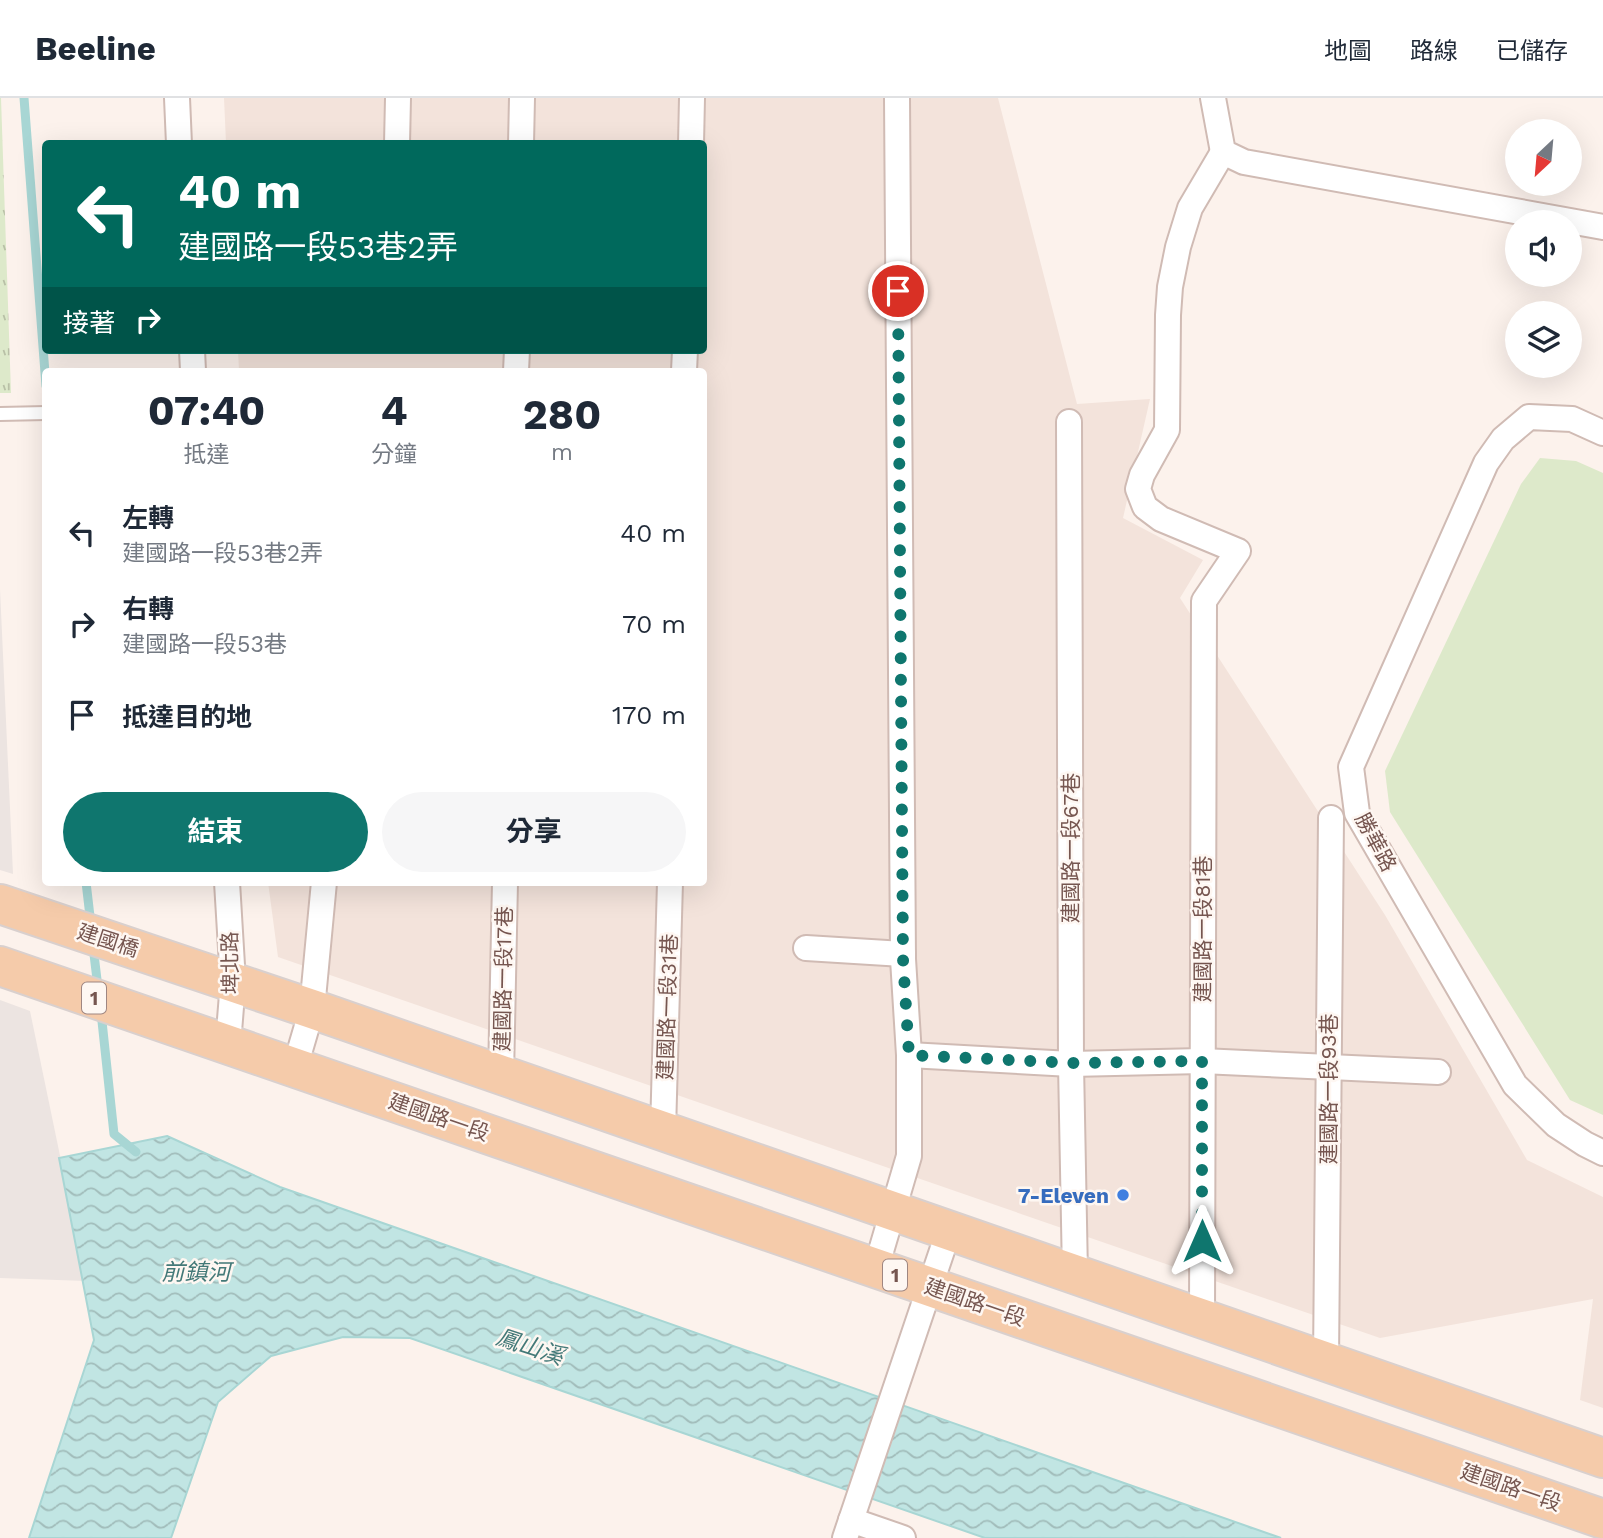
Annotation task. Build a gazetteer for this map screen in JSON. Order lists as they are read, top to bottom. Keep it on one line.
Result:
{"streets":{"main road":["建國橋","1","建國路一段"],"street":["勝華路","建國路一段67巷","建國路一段81巷","埤北路","建國路一段17巷","建國路一段31巷","建國路一段93巷"]},"crossings":[["建國橋","埤北路"],["埤北路","建國路一段"]],"water":["前鎮河","鳳山溪"],"places":["7-Eleven"],"north":"bottom left","page":{"header":"Beeline","nav":["地圖","路線","已儲存"],"turn":["40 m","建國路一段53巷2弄"],"then":"接著","eta":["07:40","抵達","4","分鐘","280","m"],"list":[{"name":"左轉","note":"建國路一段53巷2弄","value":"40 m"},{"name":"右轉","note":"建國路一段53巷","value":"70 m"},{"name":"抵達目的地","value":"170 m"}],"buttons":["結束","分享"]}}
